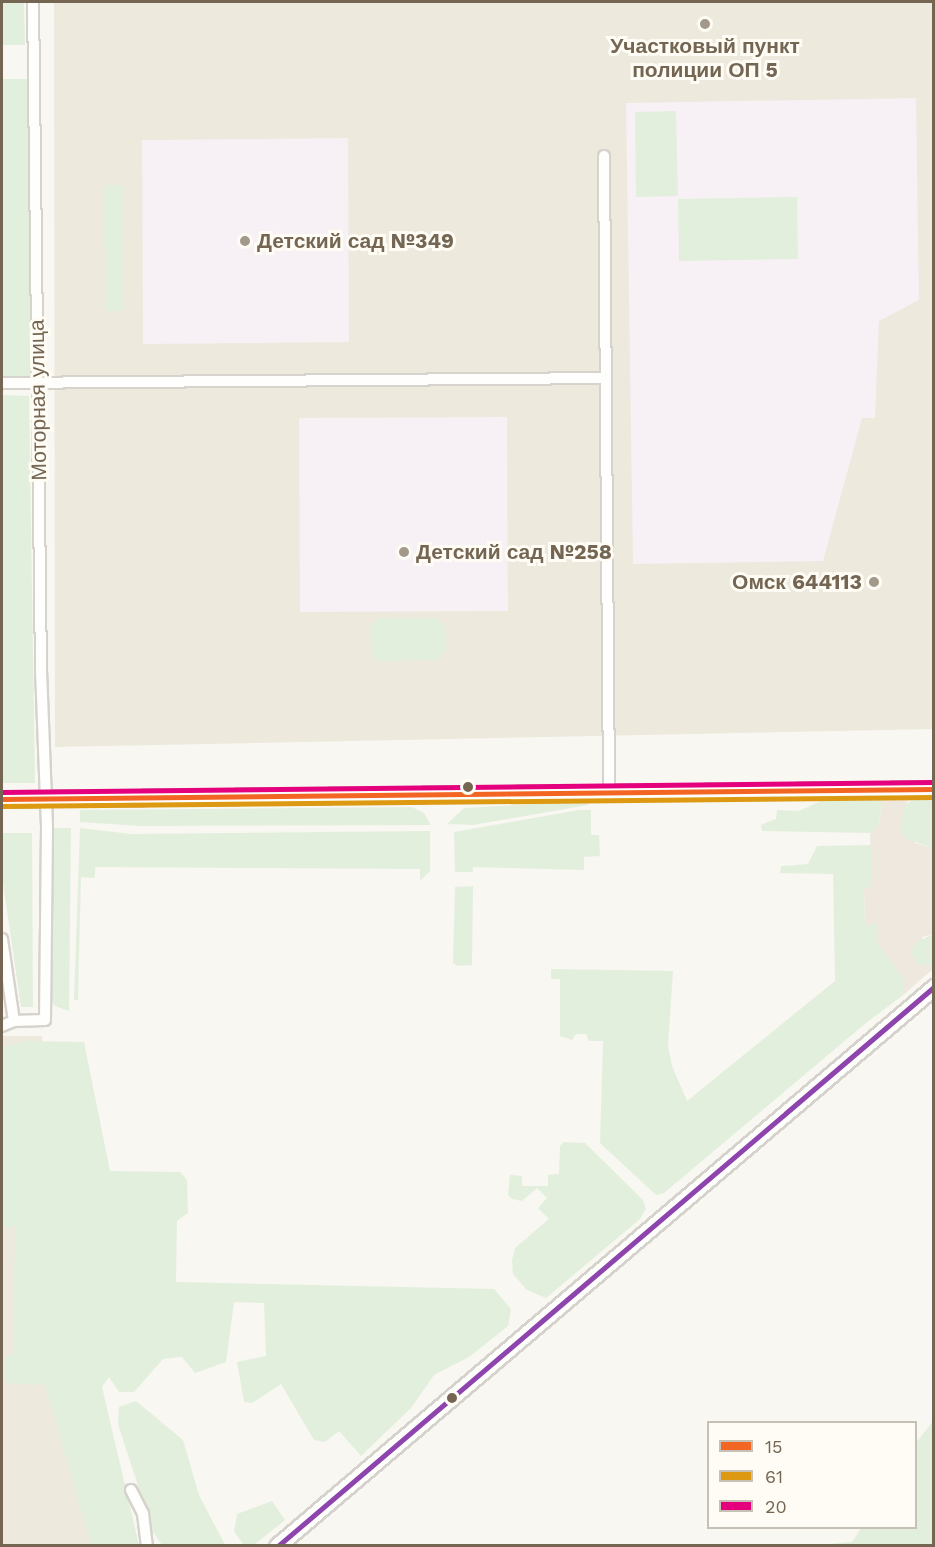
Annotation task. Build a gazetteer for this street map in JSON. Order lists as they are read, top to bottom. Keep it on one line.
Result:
{"streets":{"street":["Моторная улица"]},"places":["Участковый пункт полиции ОП 5","Детский сад №349","Детский сад №258","Омск 644113"],"lines":["transit line 20","transit line 15","transit line 61"],"legend":["15","61","20"]}
